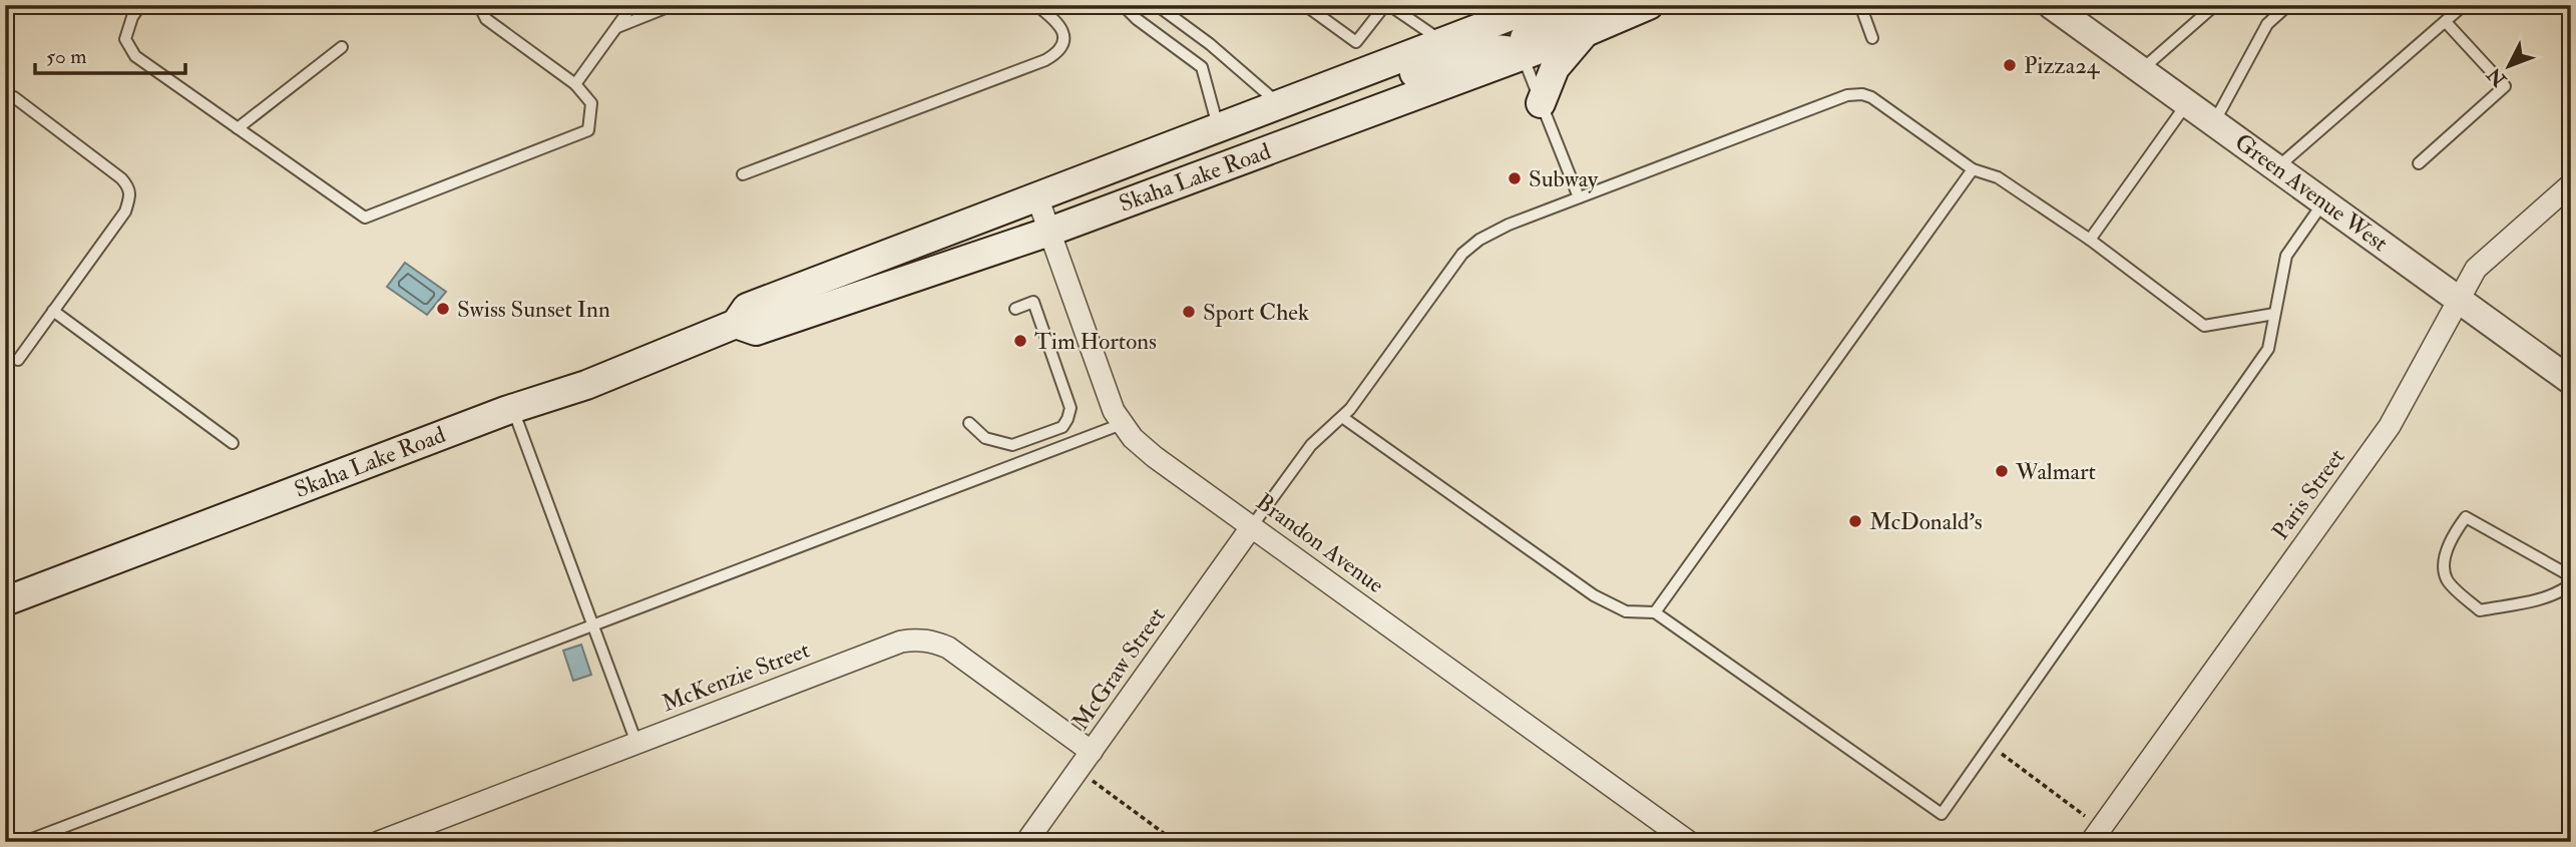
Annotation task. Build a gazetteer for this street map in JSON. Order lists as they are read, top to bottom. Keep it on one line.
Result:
{"streets":{"main road":["Skaha Lake Road"],"street":["Green Avenue West","Paris Street","Brandon Avenue","McGraw Street","McKenzie Street"]},"crossings":[["Skaha Lake Road","Brandon Avenue"],["Green Avenue West","Paris Street"],["Brandon Avenue","McGraw Street"],["McGraw Street","McKenzie Street"]],"places":["Pizza24","Subway","Swiss Sunset Inn","Sport Chek","Tim Hortons","Walmart","McDonald's"],"scale_bar":"50 m","north":"bottom left"}
